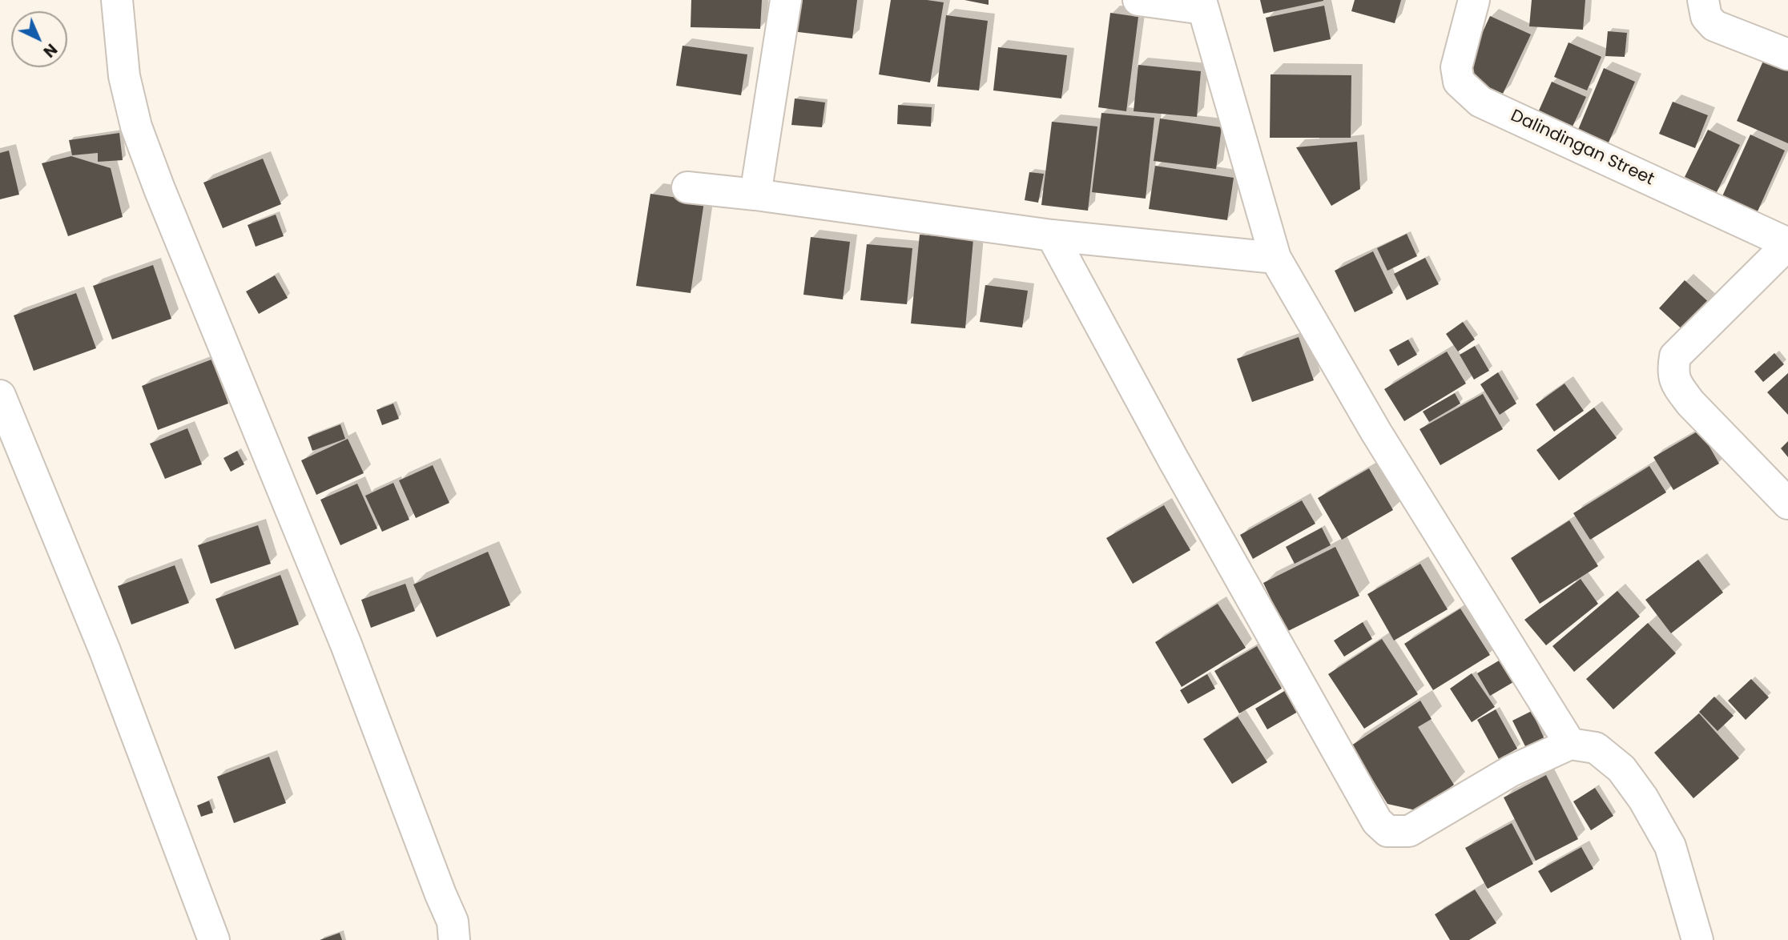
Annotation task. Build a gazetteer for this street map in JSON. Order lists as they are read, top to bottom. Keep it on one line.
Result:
{"streets":{"street":["Dalindingan Street"]},"north":"bottom right"}
